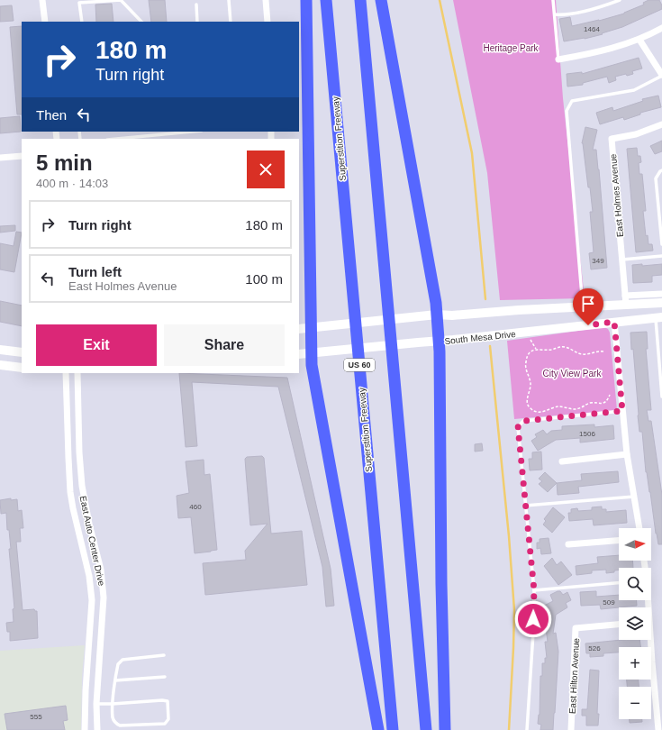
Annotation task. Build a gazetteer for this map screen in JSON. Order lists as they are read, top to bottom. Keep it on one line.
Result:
{"streets":{"highway":["Superstition Freeway","US 60"],"main road":["South Mesa Drive"],"street":["East Holmes Avenue","East Auto Center Drive","East Hilton Avenue"]},"parks":["Heritage Park","City View Park"],"house_numbers":["1464","349","1506","460","509","526","555"],"north":"right","page":{"turn":["180 m","Turn right"],"then":"Then","heading":["5 min","400 m · 14:03"],"list":[{"name":"Turn right","value":"180 m"},{"name":"Turn left","note":"East Holmes Avenue","value":"100 m"}],"buttons":["Exit","Share"],"map_buttons":["+","−"]}}
